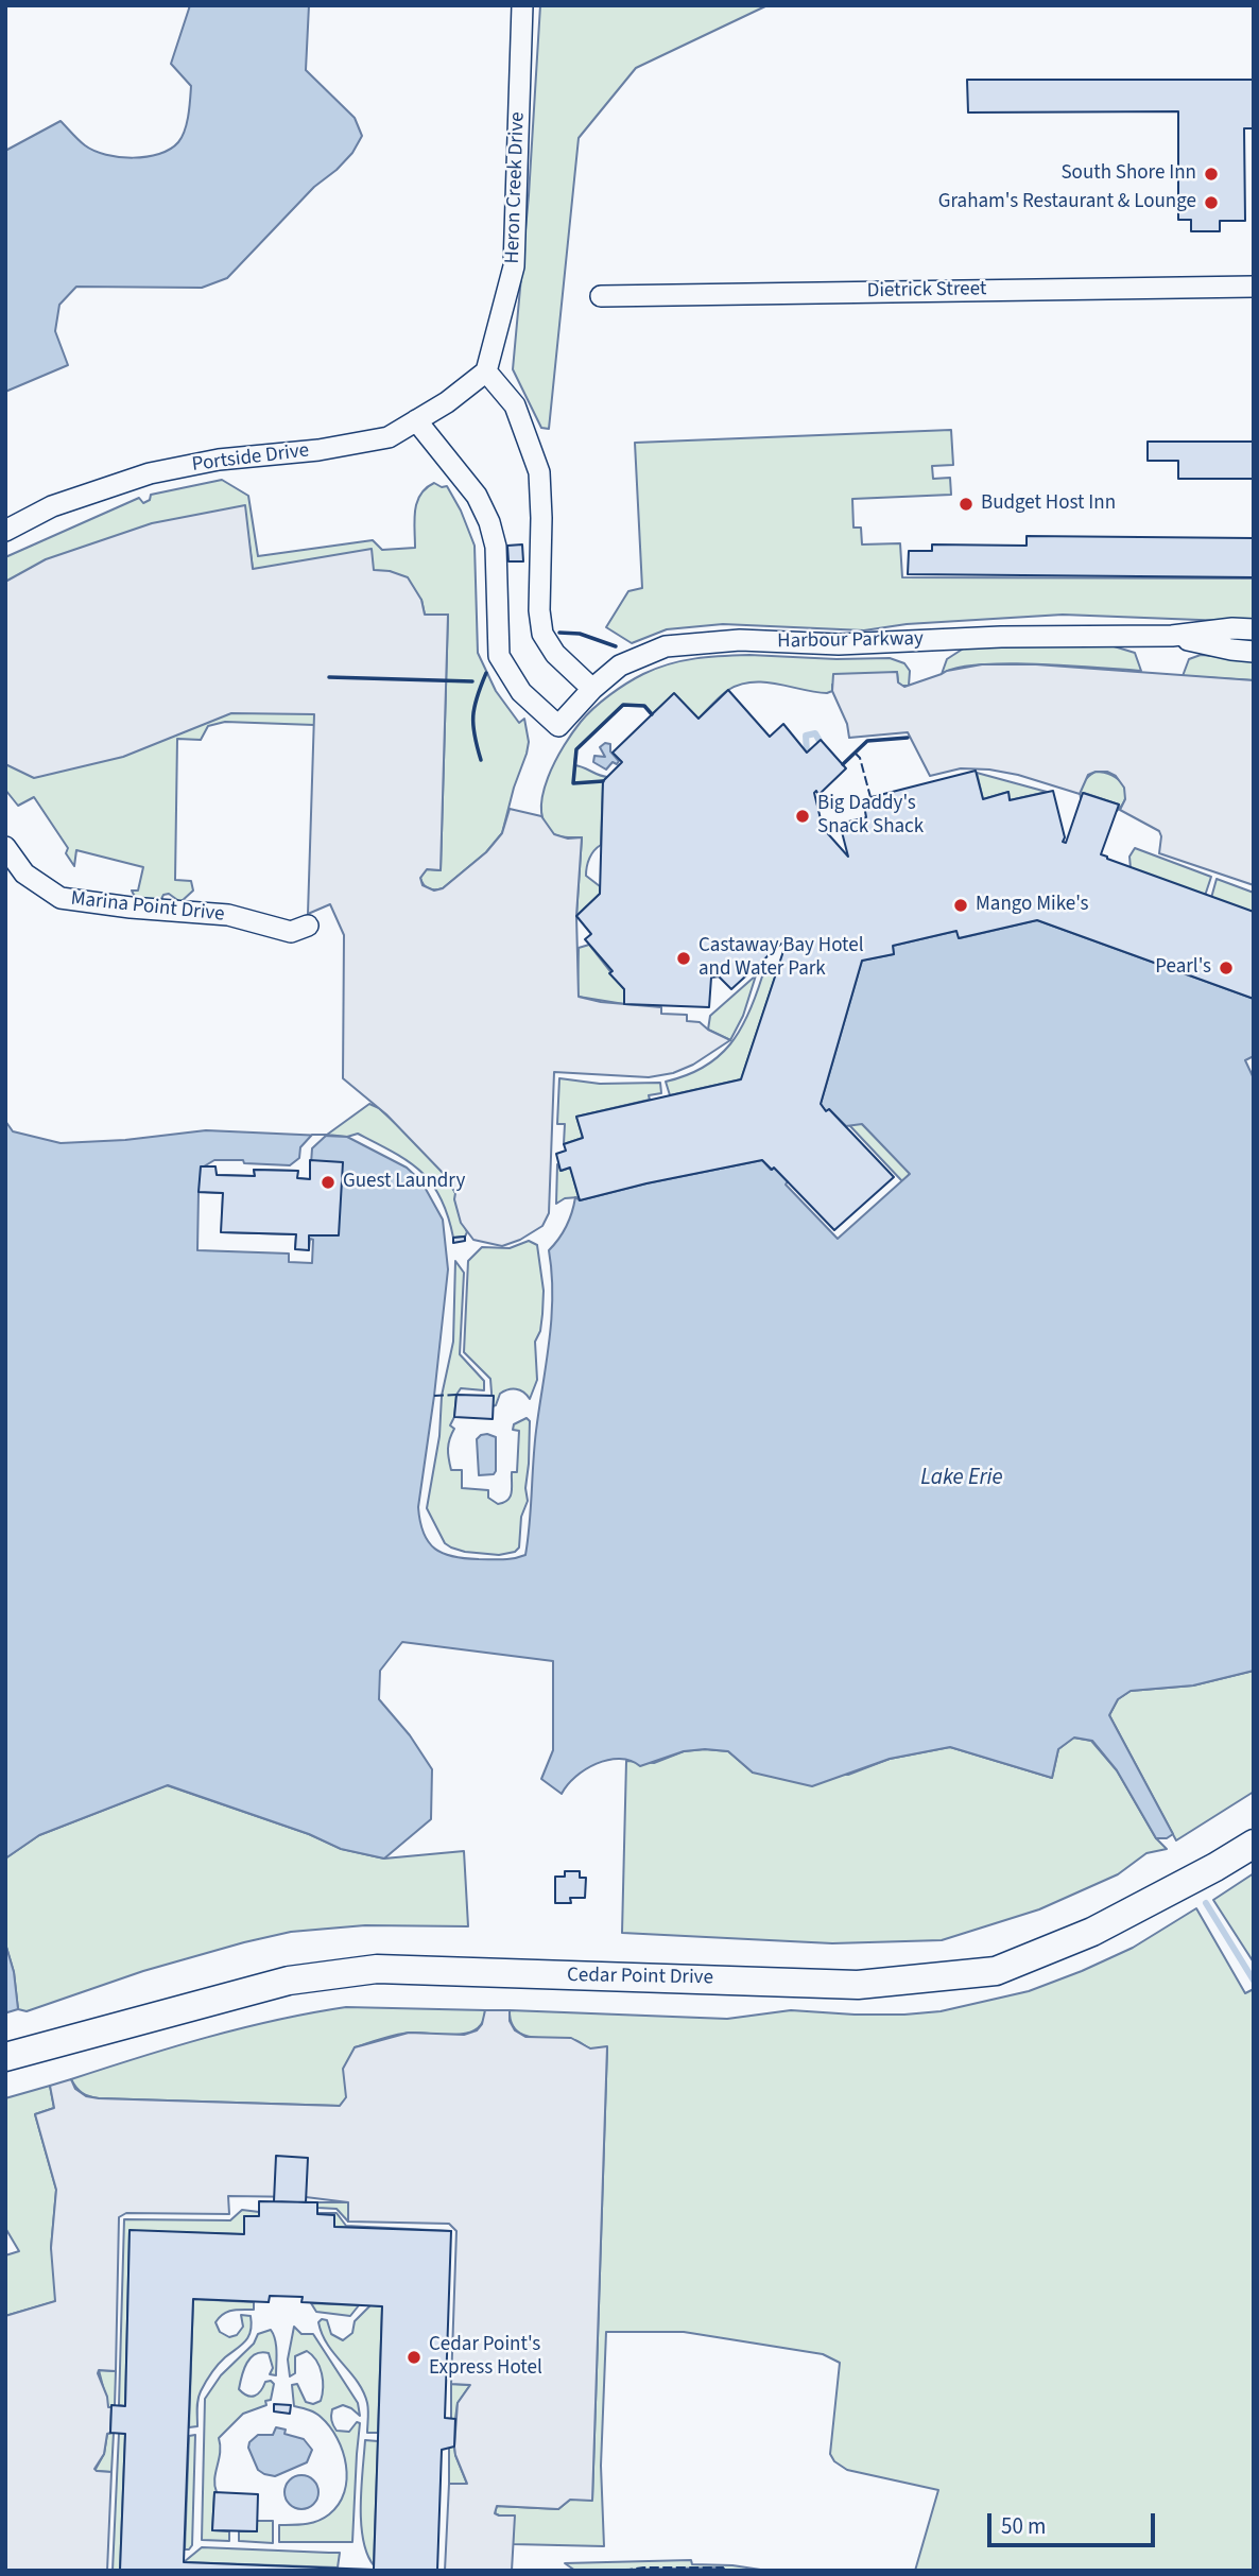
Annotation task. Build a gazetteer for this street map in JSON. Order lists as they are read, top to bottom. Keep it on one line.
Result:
{"streets":{"main road":["Cedar Point Drive"],"street":["Heron Creek Drive","Dietrick Street","Portside Drive","Harbour Parkway","Marina Point Drive"]},"crossings":[["Heron Creek Drive","Portside Drive"],["Portside Drive","Harbour Parkway"]],"water":["Lake Erie"],"places":["South Shore Inn","Graham's Restaurant & Lounge","Budget Host Inn","Big Daddy's Snack Shack","Mango Mike's","Castaway Bay Hotel and Water Park","Pearl's","Guest Laundry","Cedar Point's Express Hotel"],"scale_bar":"50 m"}
